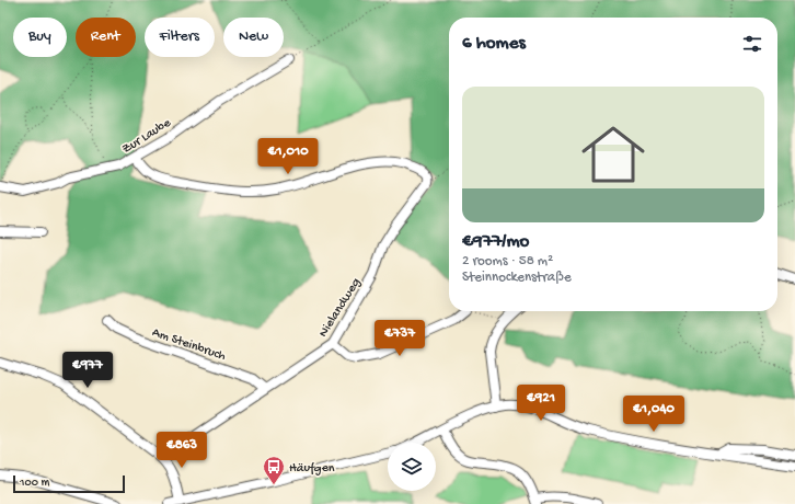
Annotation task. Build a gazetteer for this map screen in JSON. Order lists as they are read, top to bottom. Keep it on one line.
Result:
{"streets":{"street":["Zur Laube","Nielandweg","Am Steinbruch"]},"crossings":[["Nielandweg","Am Steinbruch"]],"places":{"bus stop":["Häufgen"]},"scale_bar":"100 m","page":{"chip":["Buy","Rent","Filters","New"],"heading":"6 homes","list":[{"name":"€977/mo","note":"2 rooms · 58 m² · Steinnockenstraße"}],"price":["€1,010","€737","€977","€921","€1,040","€863"],"scale":"100 m"}}
